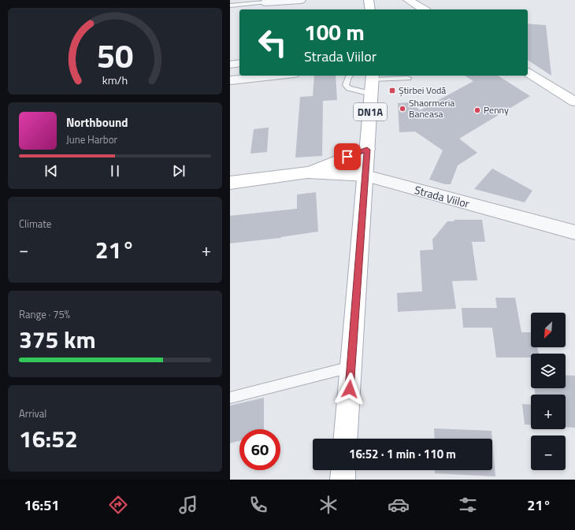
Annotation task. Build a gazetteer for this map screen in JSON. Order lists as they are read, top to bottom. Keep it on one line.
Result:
{"streets":{"main road":["DN1A","Strada Viilor"]},"crossings":[["DN1A","Strada Viilor"]],"places":{"transit":["Știrbei Vodă"],"other":["Shaormeria Baneasa","Penny"]},"north":"bottom left","page":{"turn":["100 m","Strada Viilor"],"song":["Northbound","June Harbor"],"tile":["Climate",["Range · 75%","375 km"],["Arrival","16:52"]],"heat":["−","21°","+"],"map_buttons":["+","−"],"limit":"60","trip":"16:52 · 1 min · 110 m","tabs":["16:51","21°"],"gauge":["50","km/h"]}}
